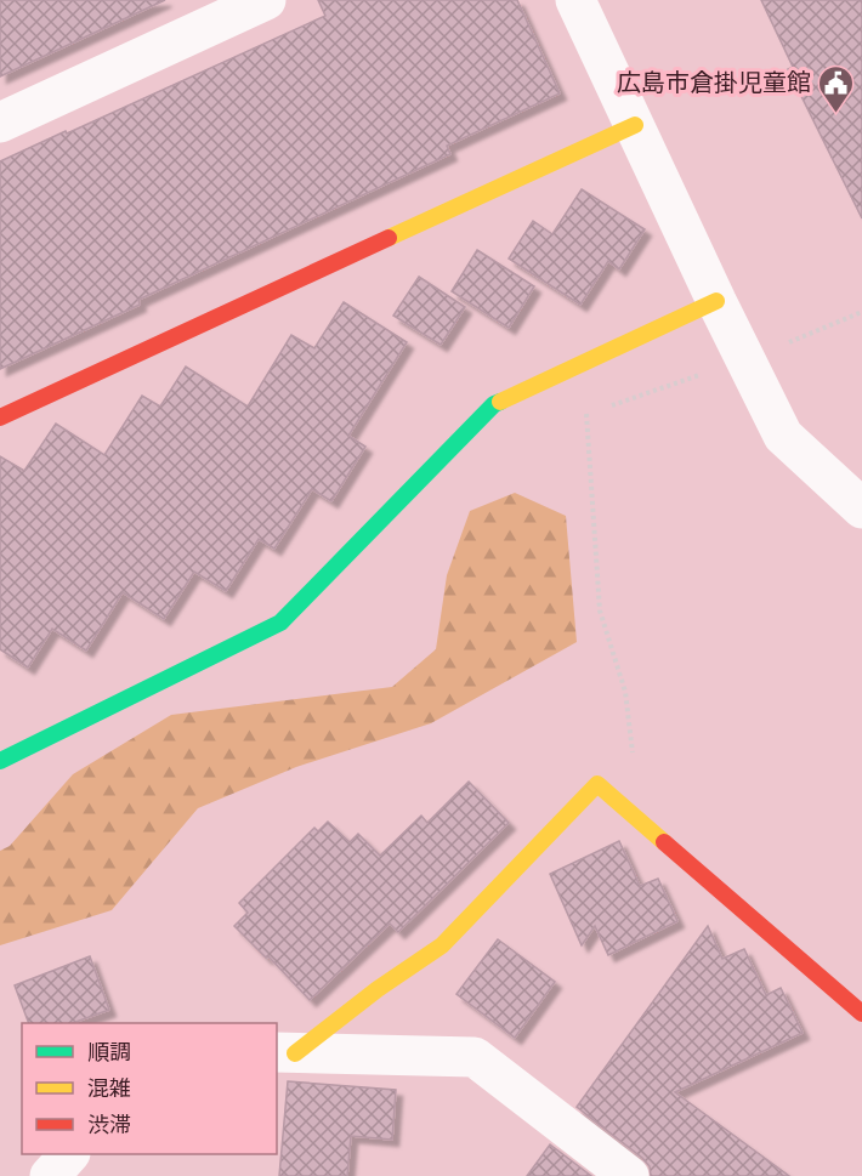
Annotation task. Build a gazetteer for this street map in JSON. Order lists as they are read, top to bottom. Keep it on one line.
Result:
{"places":{"public building":["広島市倉掛児童館"]},"legend":["順調","混雑","渋滞"]}
